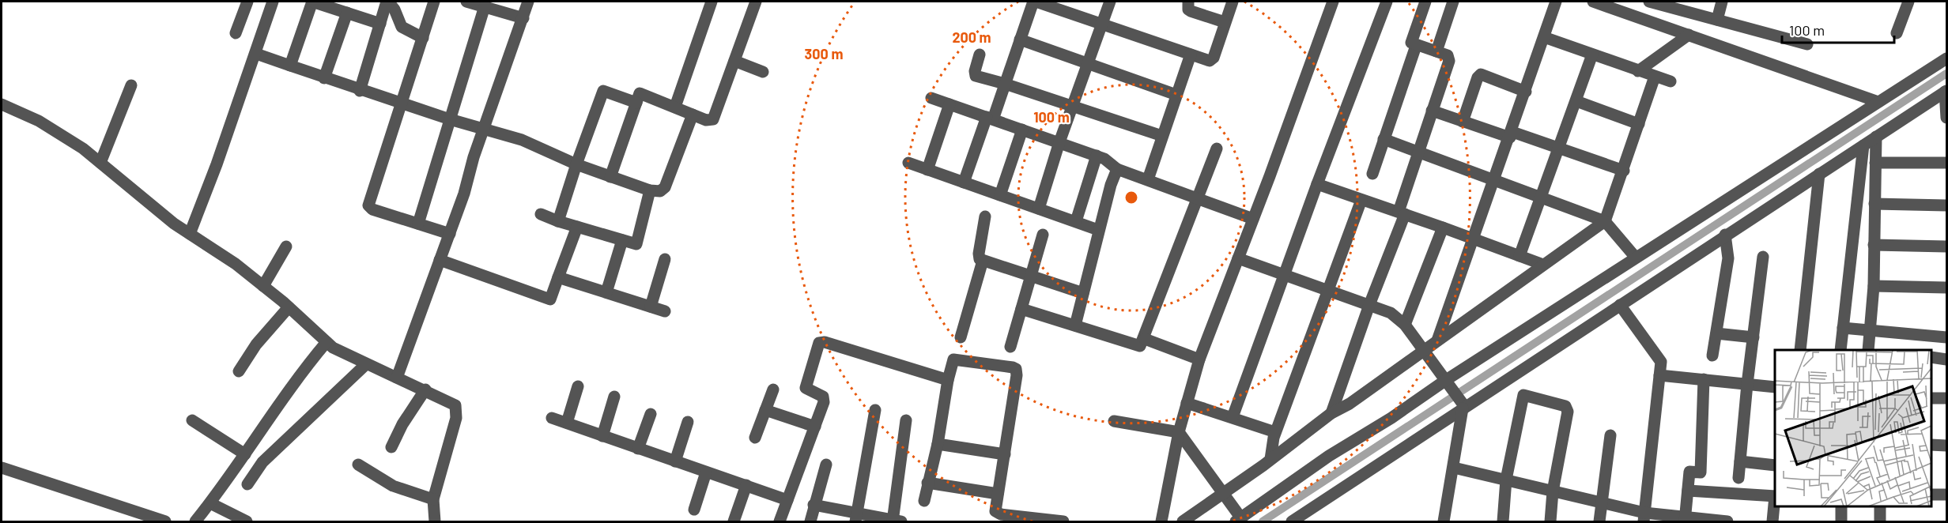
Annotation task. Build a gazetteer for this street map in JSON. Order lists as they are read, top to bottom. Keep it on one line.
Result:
{"scale_bar":"100 m","rings":["200 m","300 m","100 m"]}
